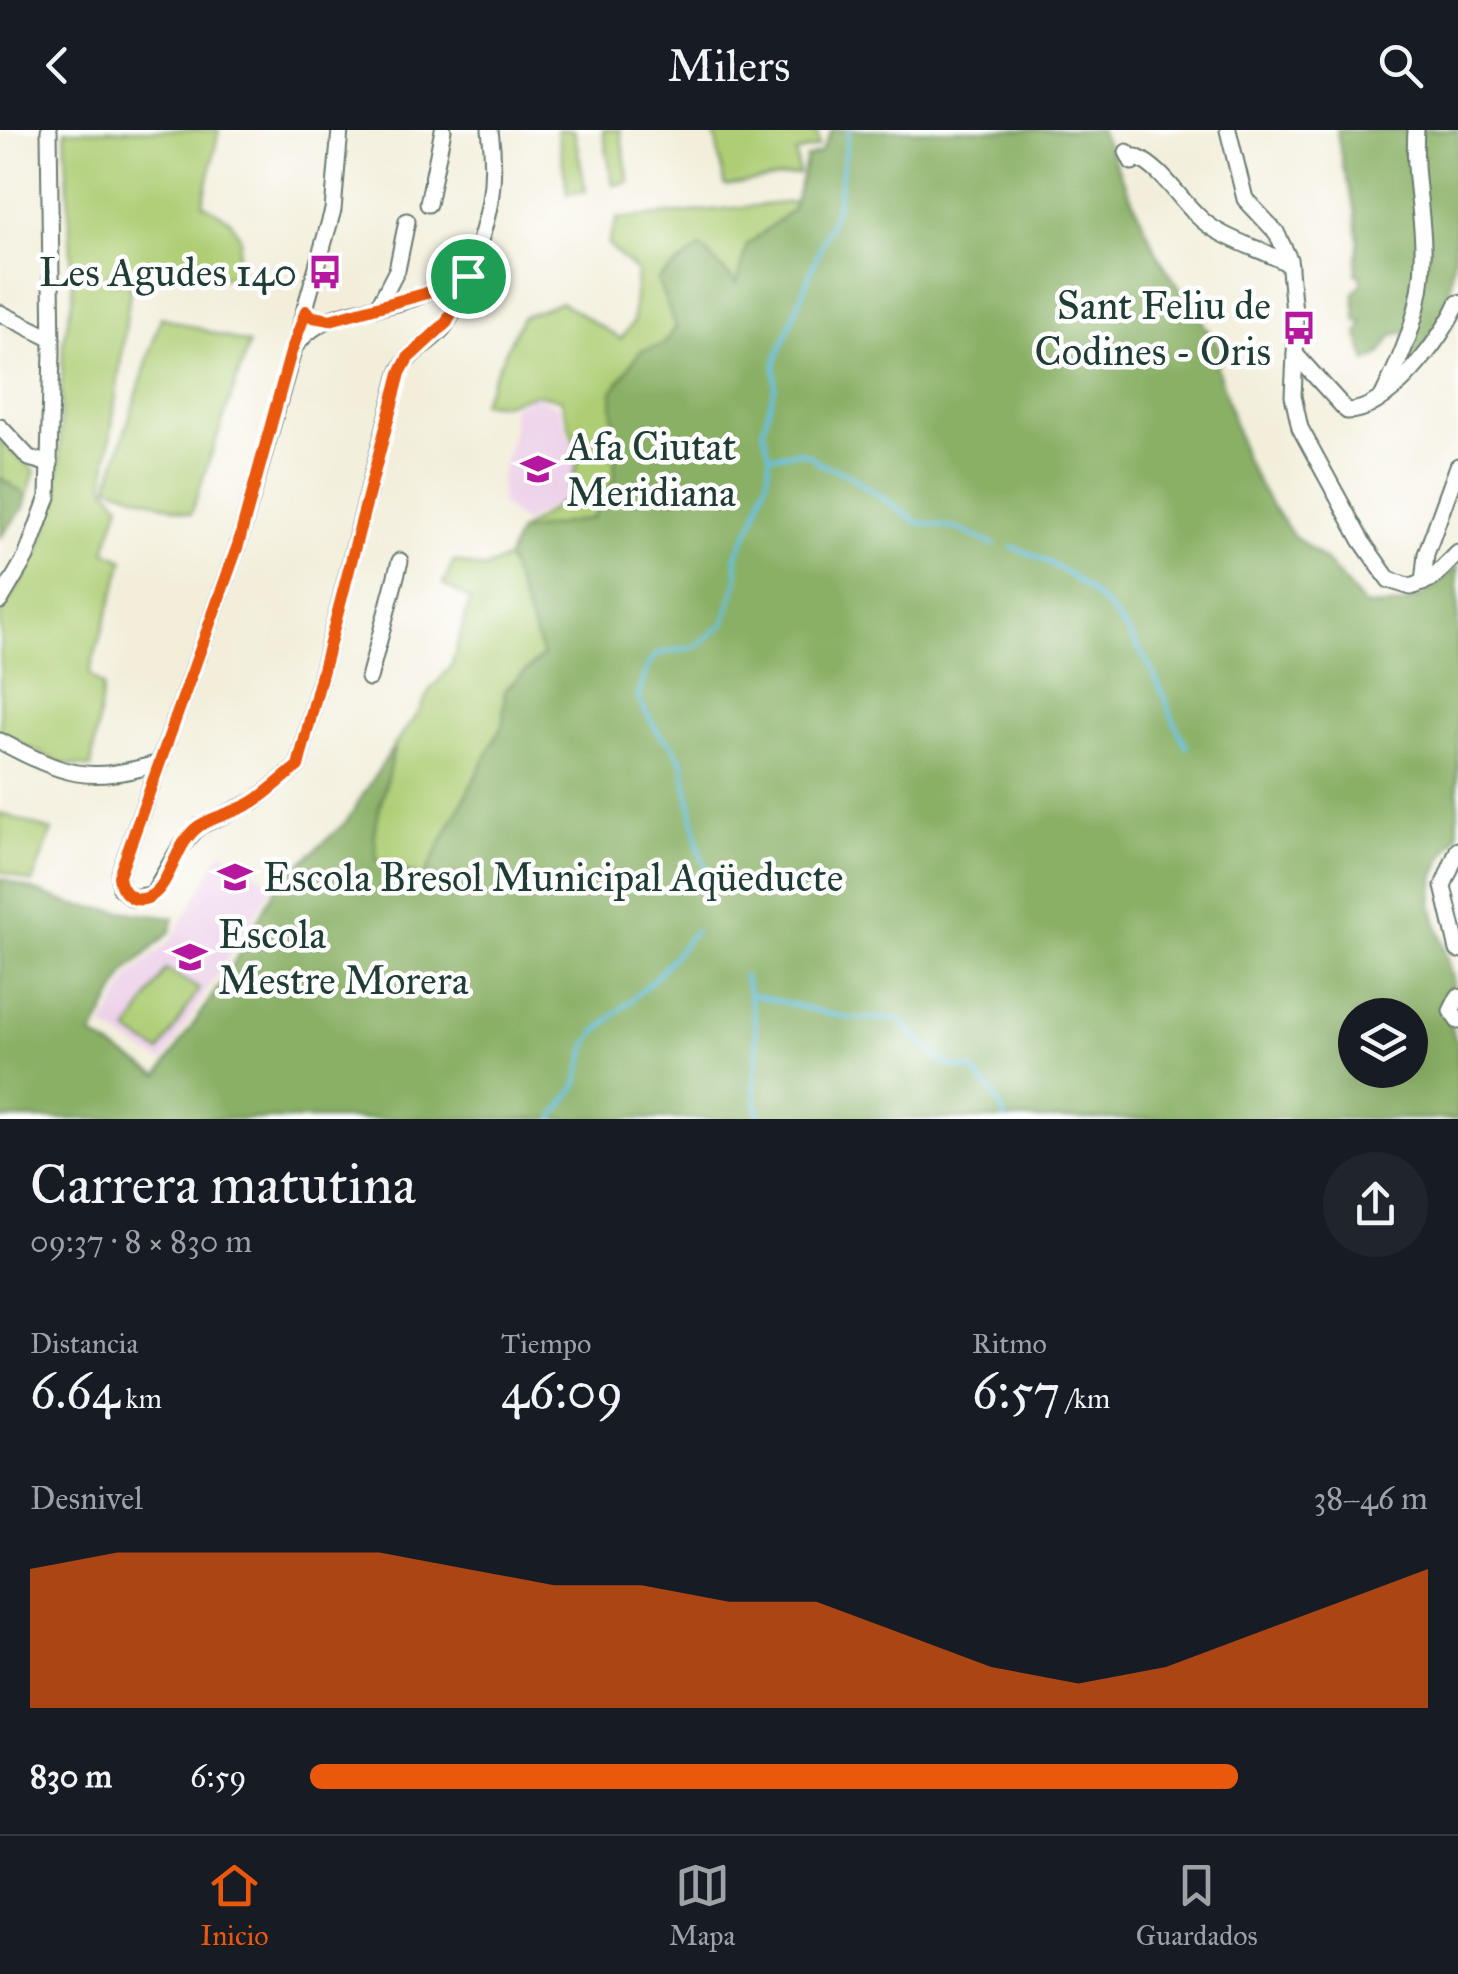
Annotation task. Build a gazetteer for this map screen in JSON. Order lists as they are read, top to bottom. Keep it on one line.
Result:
{"places":{"bus stop":["Les Agudes 140","Sant Feliu de Codines - Oris"],"school or university":["Afa Ciutat Meridiana","Escola Bresol Municipal Aqüeducte","Escola Mestre Morera"]},"page":{"header":"Milers","heading":["Carrera matutina","09:37 · 8 × 830 m"],"stats":[["Distancia","6.64 km"],["Tiempo","46:09"],["Ritmo","6:57 /km"]],"chart":["Desnivel","38–46 m"],"list":[{"name":"830 m","note":"6:59"}],"tabs":["Inicio","Mapa","Guardados"]}}
